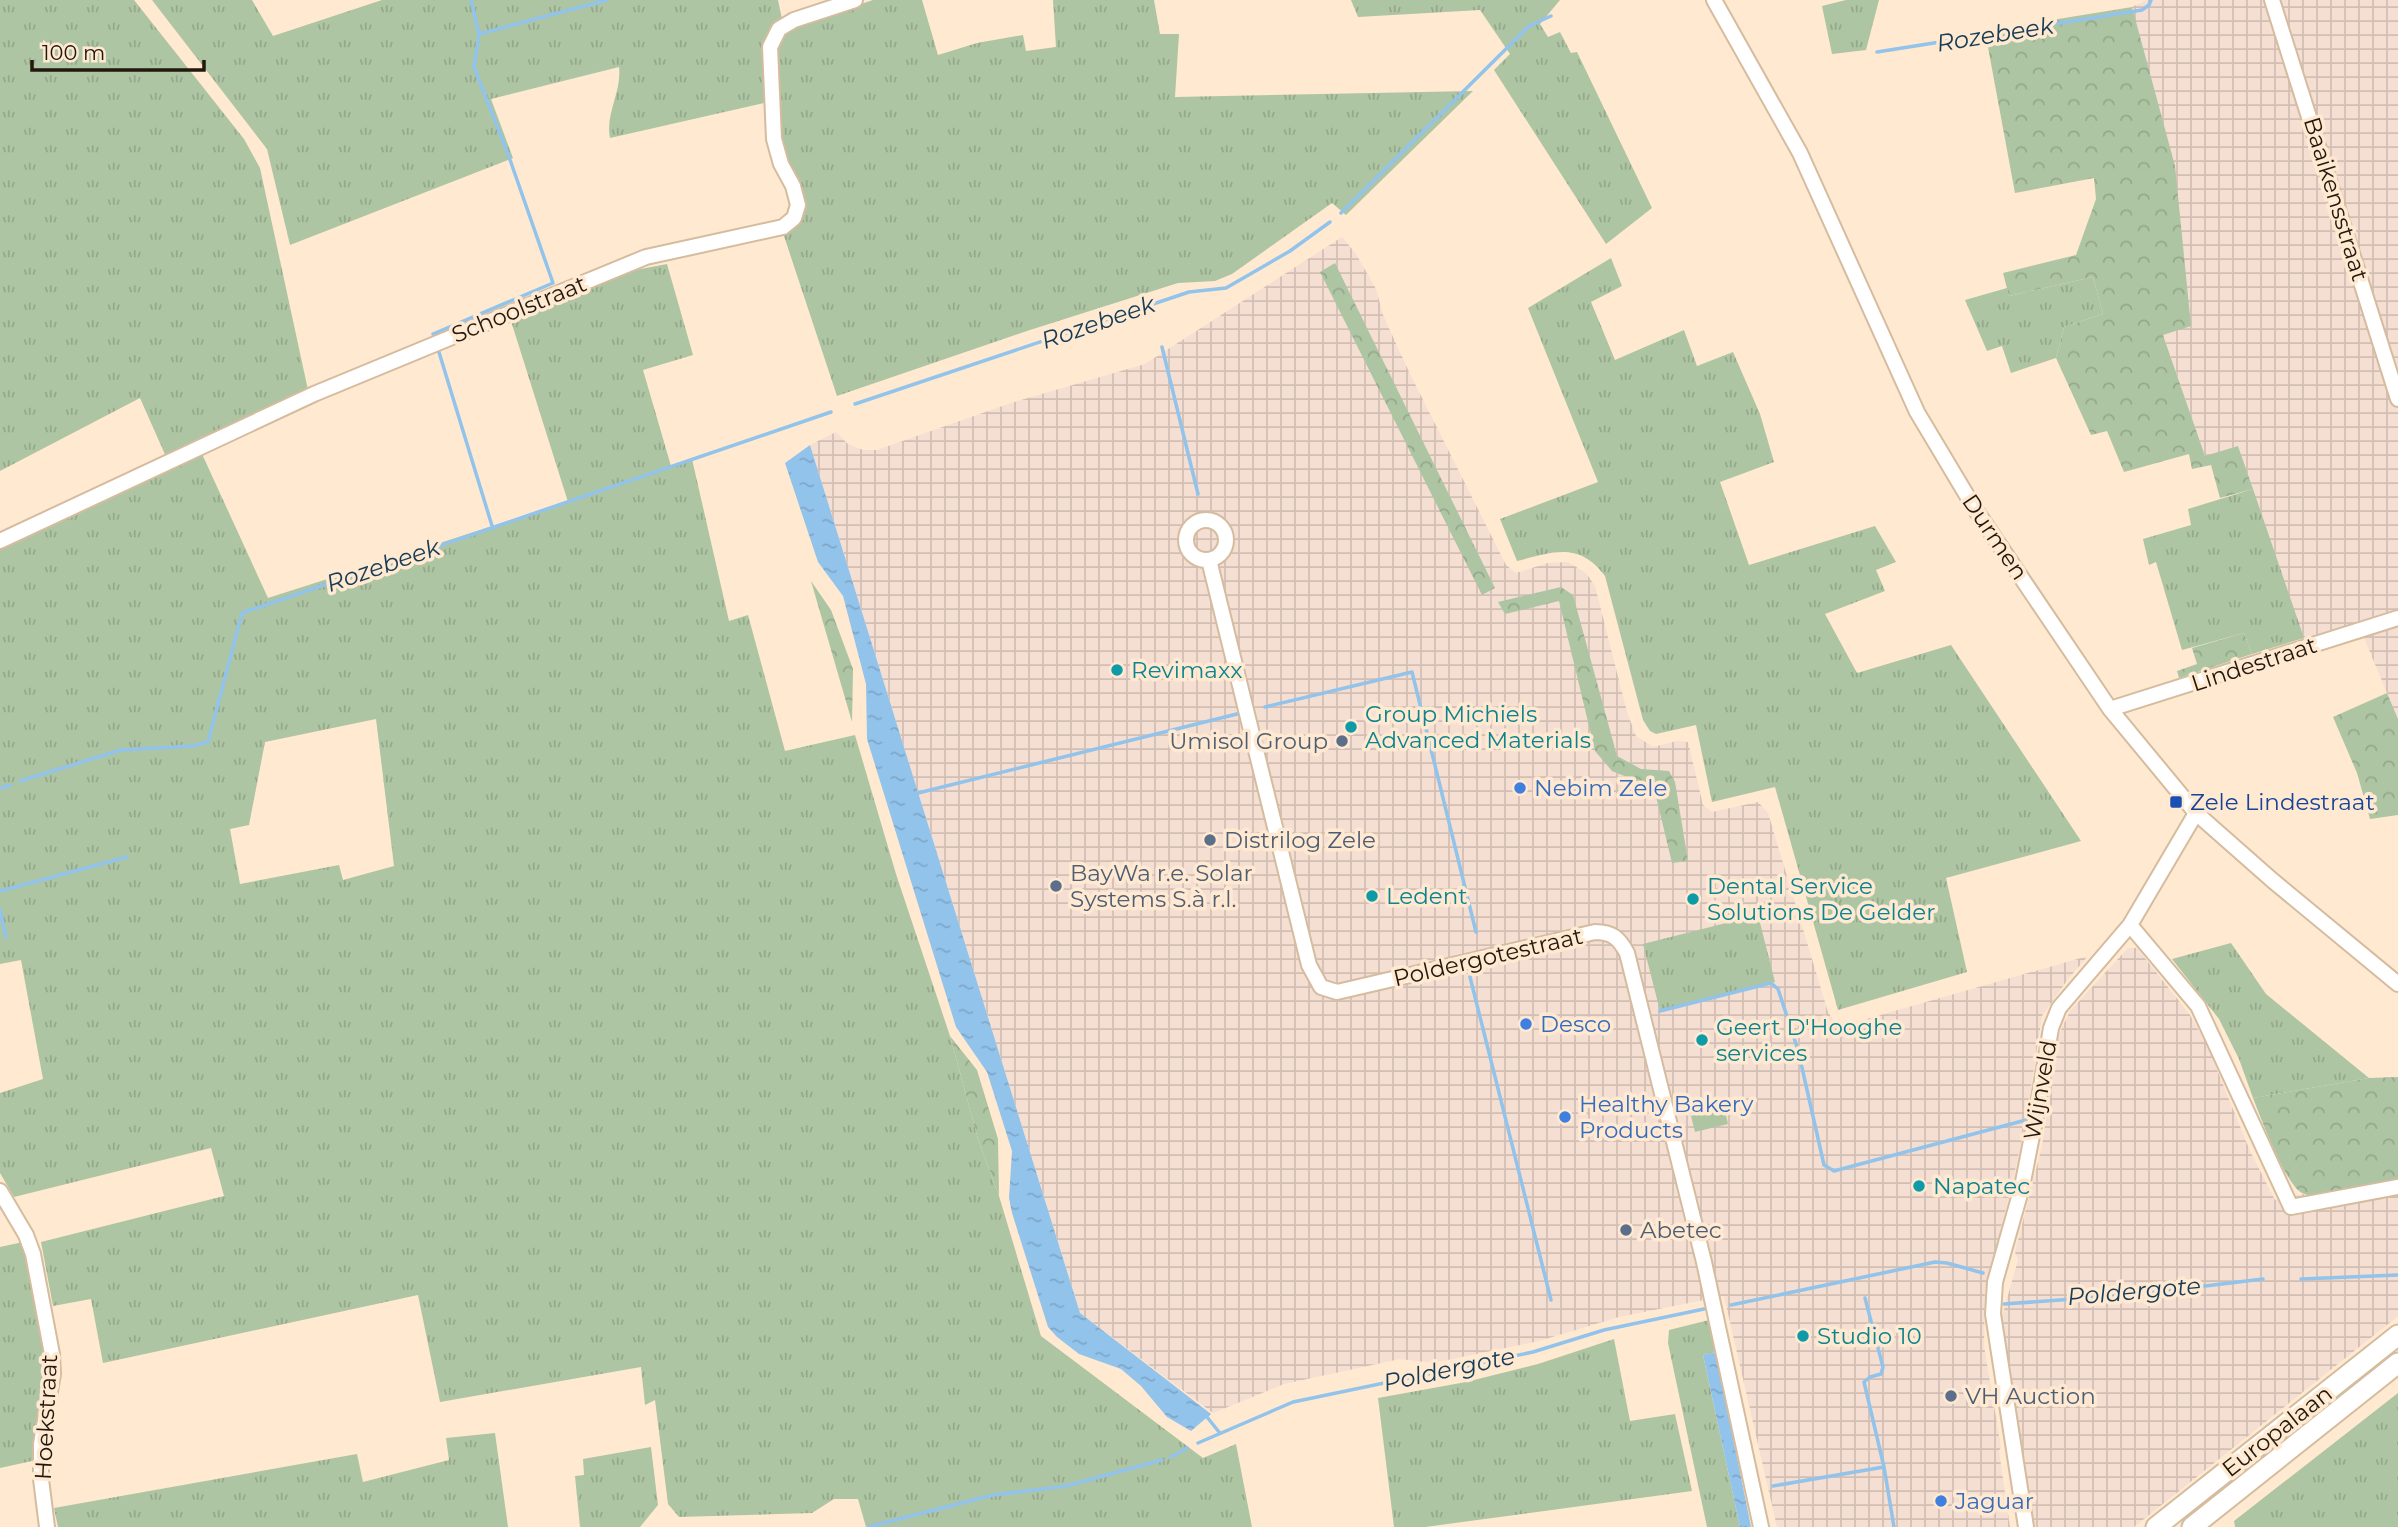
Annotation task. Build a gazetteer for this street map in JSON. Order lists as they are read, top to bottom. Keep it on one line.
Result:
{"streets":{"highway":["Europalaan"],"street":["Baaikensstraat","Schoolstraat","Durmen","Lindestraat","Poldergotestraat","Wijnveld","Hoekstraat"]},"crossings":[["Durmen","Lindestraat"],["Durmen","Wijnveld"]],"water":["Rozebeek","Poldergote"],"places":{"other":["Revimaxx","Group Michiels Advanced Materials","Umisol Group","Nebim Zele","Distrilog Zele","BayWa r.e. Solar Systems S.à r.l.","Ledent","Dental Service Solutions De Gelder","Desco","Geert D'Hooghe services","Healthy Bakery Products","Napatec","Abetec","Studio 10","VH Auction","Jaguar"],"transit":["Zele Lindestraat"]},"scale_bar":"100 m"}
